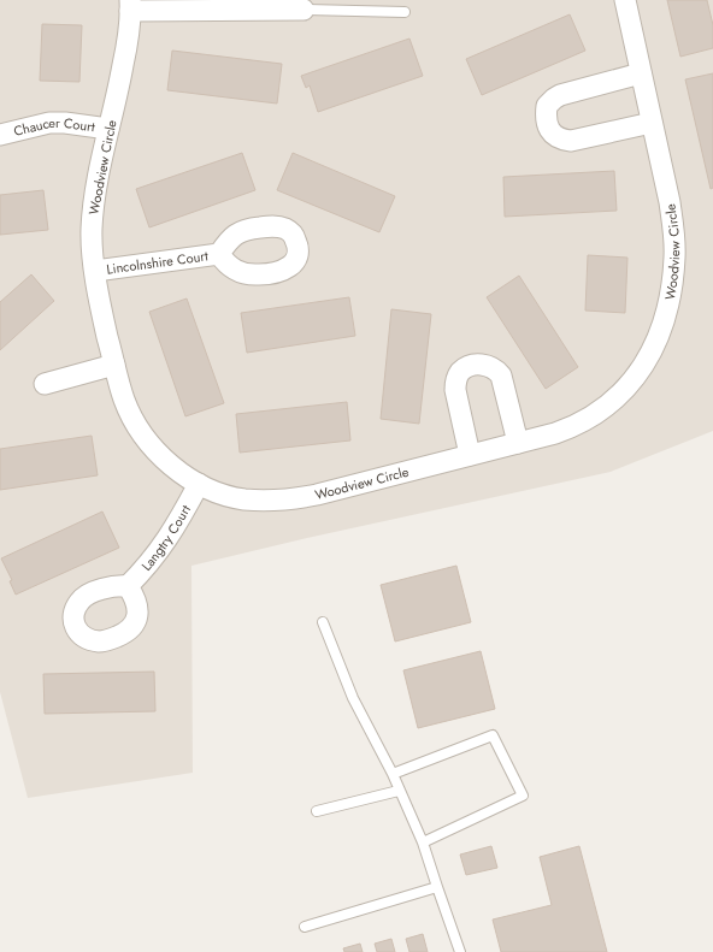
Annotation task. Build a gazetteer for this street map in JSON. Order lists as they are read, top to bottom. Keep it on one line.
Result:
{"streets":{"street":["Chaucer Court","Woodview Circle","Lincolnshire Court","Langtry Court"]},"crossings":[["Chaucer Court","Woodview Circle"],["Woodview Circle","Lincolnshire Court"],["Woodview Circle","Langtry Court"]]}
